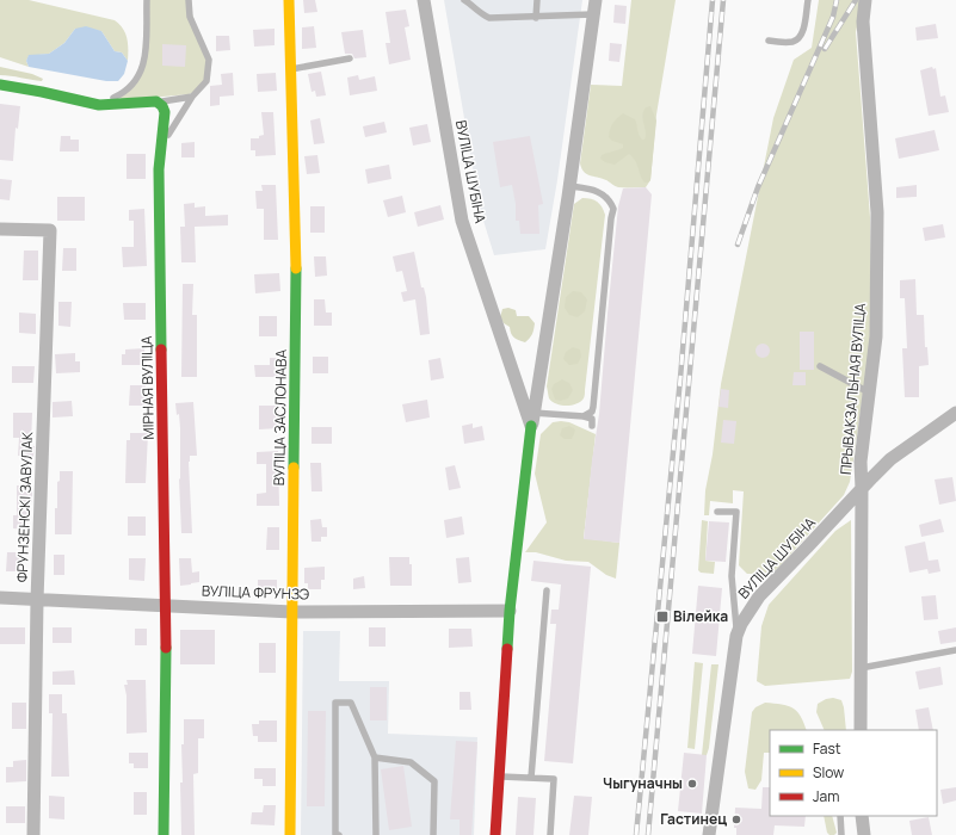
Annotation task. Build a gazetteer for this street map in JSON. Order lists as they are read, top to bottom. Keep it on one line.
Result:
{"streets":{"street":["ВУЛІЦА ШУБІНА","МІРНАЯ ВУЛІЦА","ПРЫВАКЗАЛЬНАЯ ВУЛІЦА","ВУЛІЦА ЗАСЛОНАВА","ФРУНЗЕНСКІ ЗАВУЛАК","ВУЛІЦА ФРУНЗЭ"]},"crossings":[["ВУЛІЦА ШУБІНА","ПРЫВАКЗАЛЬНАЯ ВУЛІЦА"],["ВУЛІЦА ШУБІНА","ВУЛІЦА ФРУНЗЭ"],["МІРНАЯ ВУЛІЦА","ВУЛІЦА ФРУНЗЭ"],["ВУЛІЦА ЗАСЛОНАВА","ВУЛІЦА ФРУНЗЭ"],["ФРУНЗЕНСКІ ЗАВУЛАК","ВУЛІЦА ФРУНЗЭ"]],"places":{"transit":["Вілейка"],"other":["Чыгуначны","Гастинец"]},"legend":["Fast","Slow","Jam"]}
